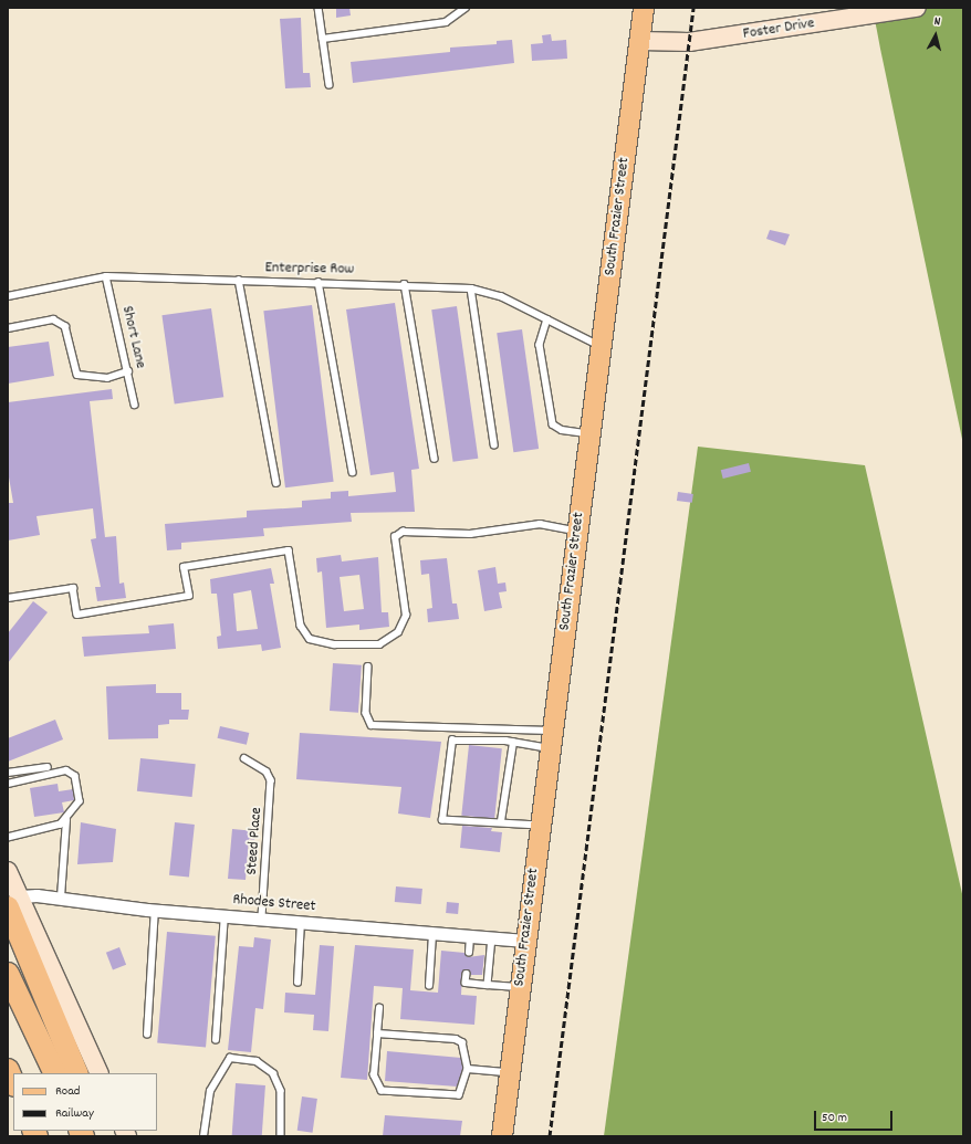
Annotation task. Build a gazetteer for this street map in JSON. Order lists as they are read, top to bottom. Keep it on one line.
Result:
{"streets":{"main road":["South Frazier Street"],"street":["Foster Drive","Rhodes Street"],"lane":["Enterprise Row","Short Lane","Steed Place"]},"crossings":[["Foster Drive","South Frazier Street"],["South Frazier Street","Enterprise Row"],["South Frazier Street","Rhodes Street"],["Enterprise Row","Short Lane"],["Steed Place","Rhodes Street"]],"legend":["Road","Railway"],"scale_bar":"50 m","north":"top"}
